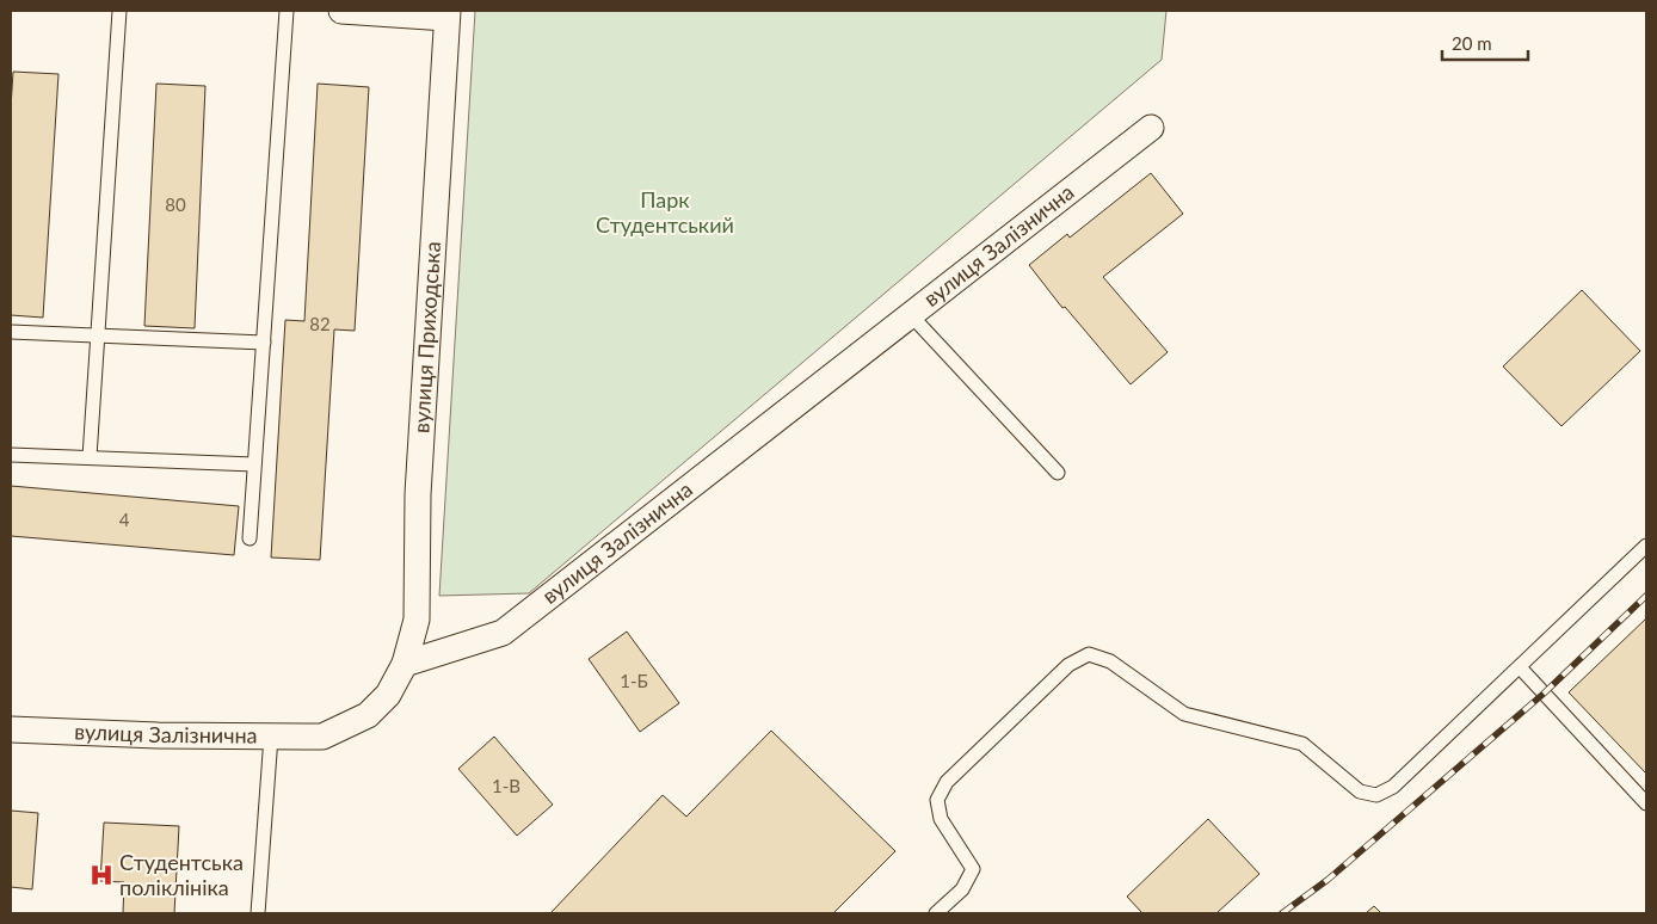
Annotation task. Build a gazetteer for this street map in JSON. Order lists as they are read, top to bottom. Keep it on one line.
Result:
{"streets":{"street":["вулиця Залізнична","вулиця Приходська"]},"crossings":[["вулиця Залізнична","вулиця Приходська"]],"parks":["Парк Студентський"],"places":{"hospital":["Студентська поліклініка"]},"house_numbers":["80","82","4","1-Б","1-В"],"scale_bar":"20 m"}
